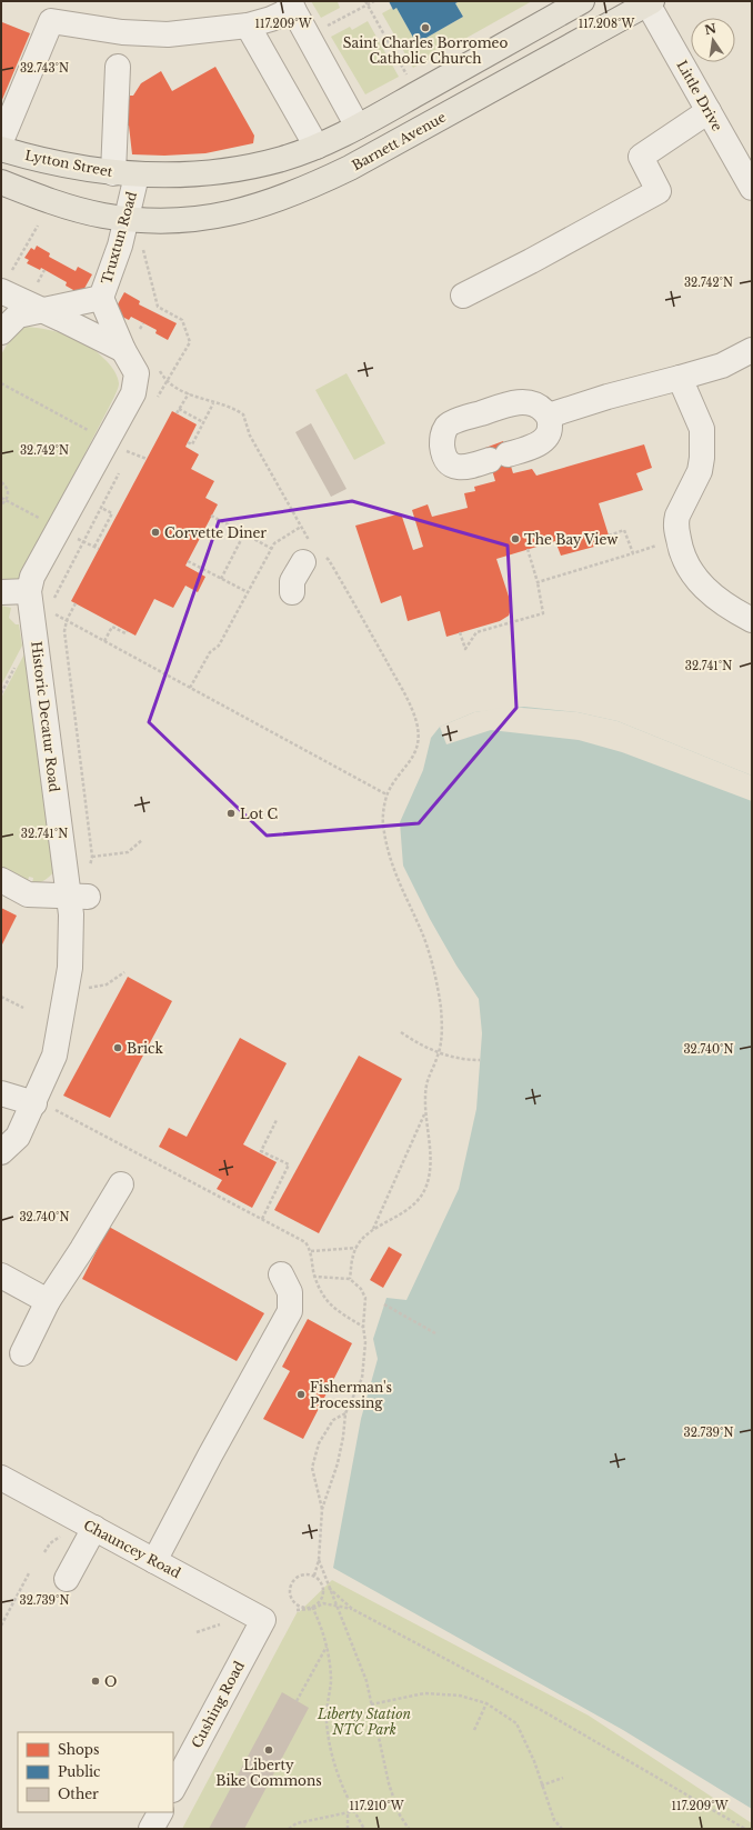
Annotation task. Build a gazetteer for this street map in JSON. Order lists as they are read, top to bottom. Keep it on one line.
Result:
{"streets":{"main road":["Barnett Avenue","Lytton Street"],"street":["Little Drive","Truxtun Road","Historic Decatur Road","Chauncey Road","Cushing Road"]},"crossings":[["Little Drive","Barnett Avenue"],["Barnett Avenue","Truxtun Road"],["Lytton Street","Truxtun Road"],["Truxtun Road","Historic Decatur Road"],["Chauncey Road","Cushing Road"]],"parks":["Liberty Station NTC Park"],"places":["Saint Charles Borromeo Catholic Church","Corvette Diner","The Bay View","Lot C","Brick","Fisherman's Processing","O","Liberty Bike Commons"],"legend":["Shops","Public","Other"],"north":"top","coordinates":["117.209°W","117.208°W","32.743°N","32.742°N","32.741°N","32.740°N","32.739°N","117.210°W"]}
